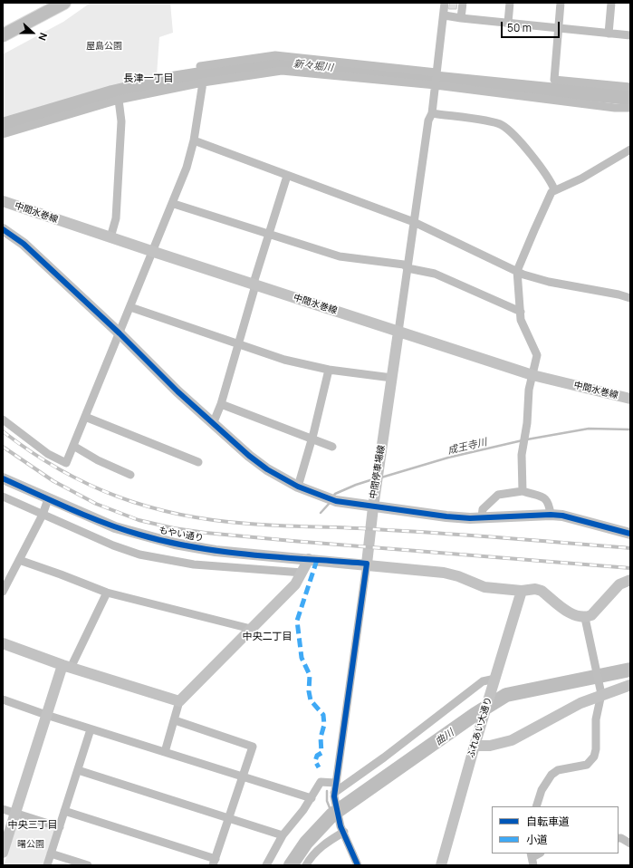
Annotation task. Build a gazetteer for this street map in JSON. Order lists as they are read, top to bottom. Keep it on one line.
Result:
{"streets":{"street":["中間水巻線","中間停車場線","もやい通り","ふれあい大通り"]},"crossings":[["中間水巻線","中間停車場線"],["中間停車場線","もやい通り"]],"districts":["長津一丁目","中央二丁目","中央三丁目"],"water":["新々堀川","成王寺川","曲川"],"parks":["屋島公園","曙公園"],"legend":["自転車道","小道"],"scale_bar":"50 m","north":"right"}
